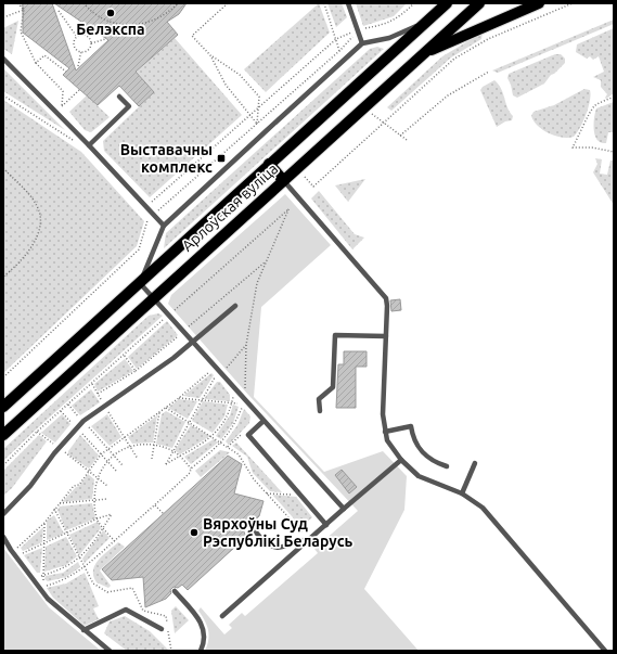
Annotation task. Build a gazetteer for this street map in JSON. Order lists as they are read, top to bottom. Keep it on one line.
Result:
{"streets":{"main road":["Арлоўская вуліца"]},"places":{"other":["Белэкспа","Вярхоўны Суд Рэспублікі Беларусь"],"transit":["Выставачны комплекс"]}}
